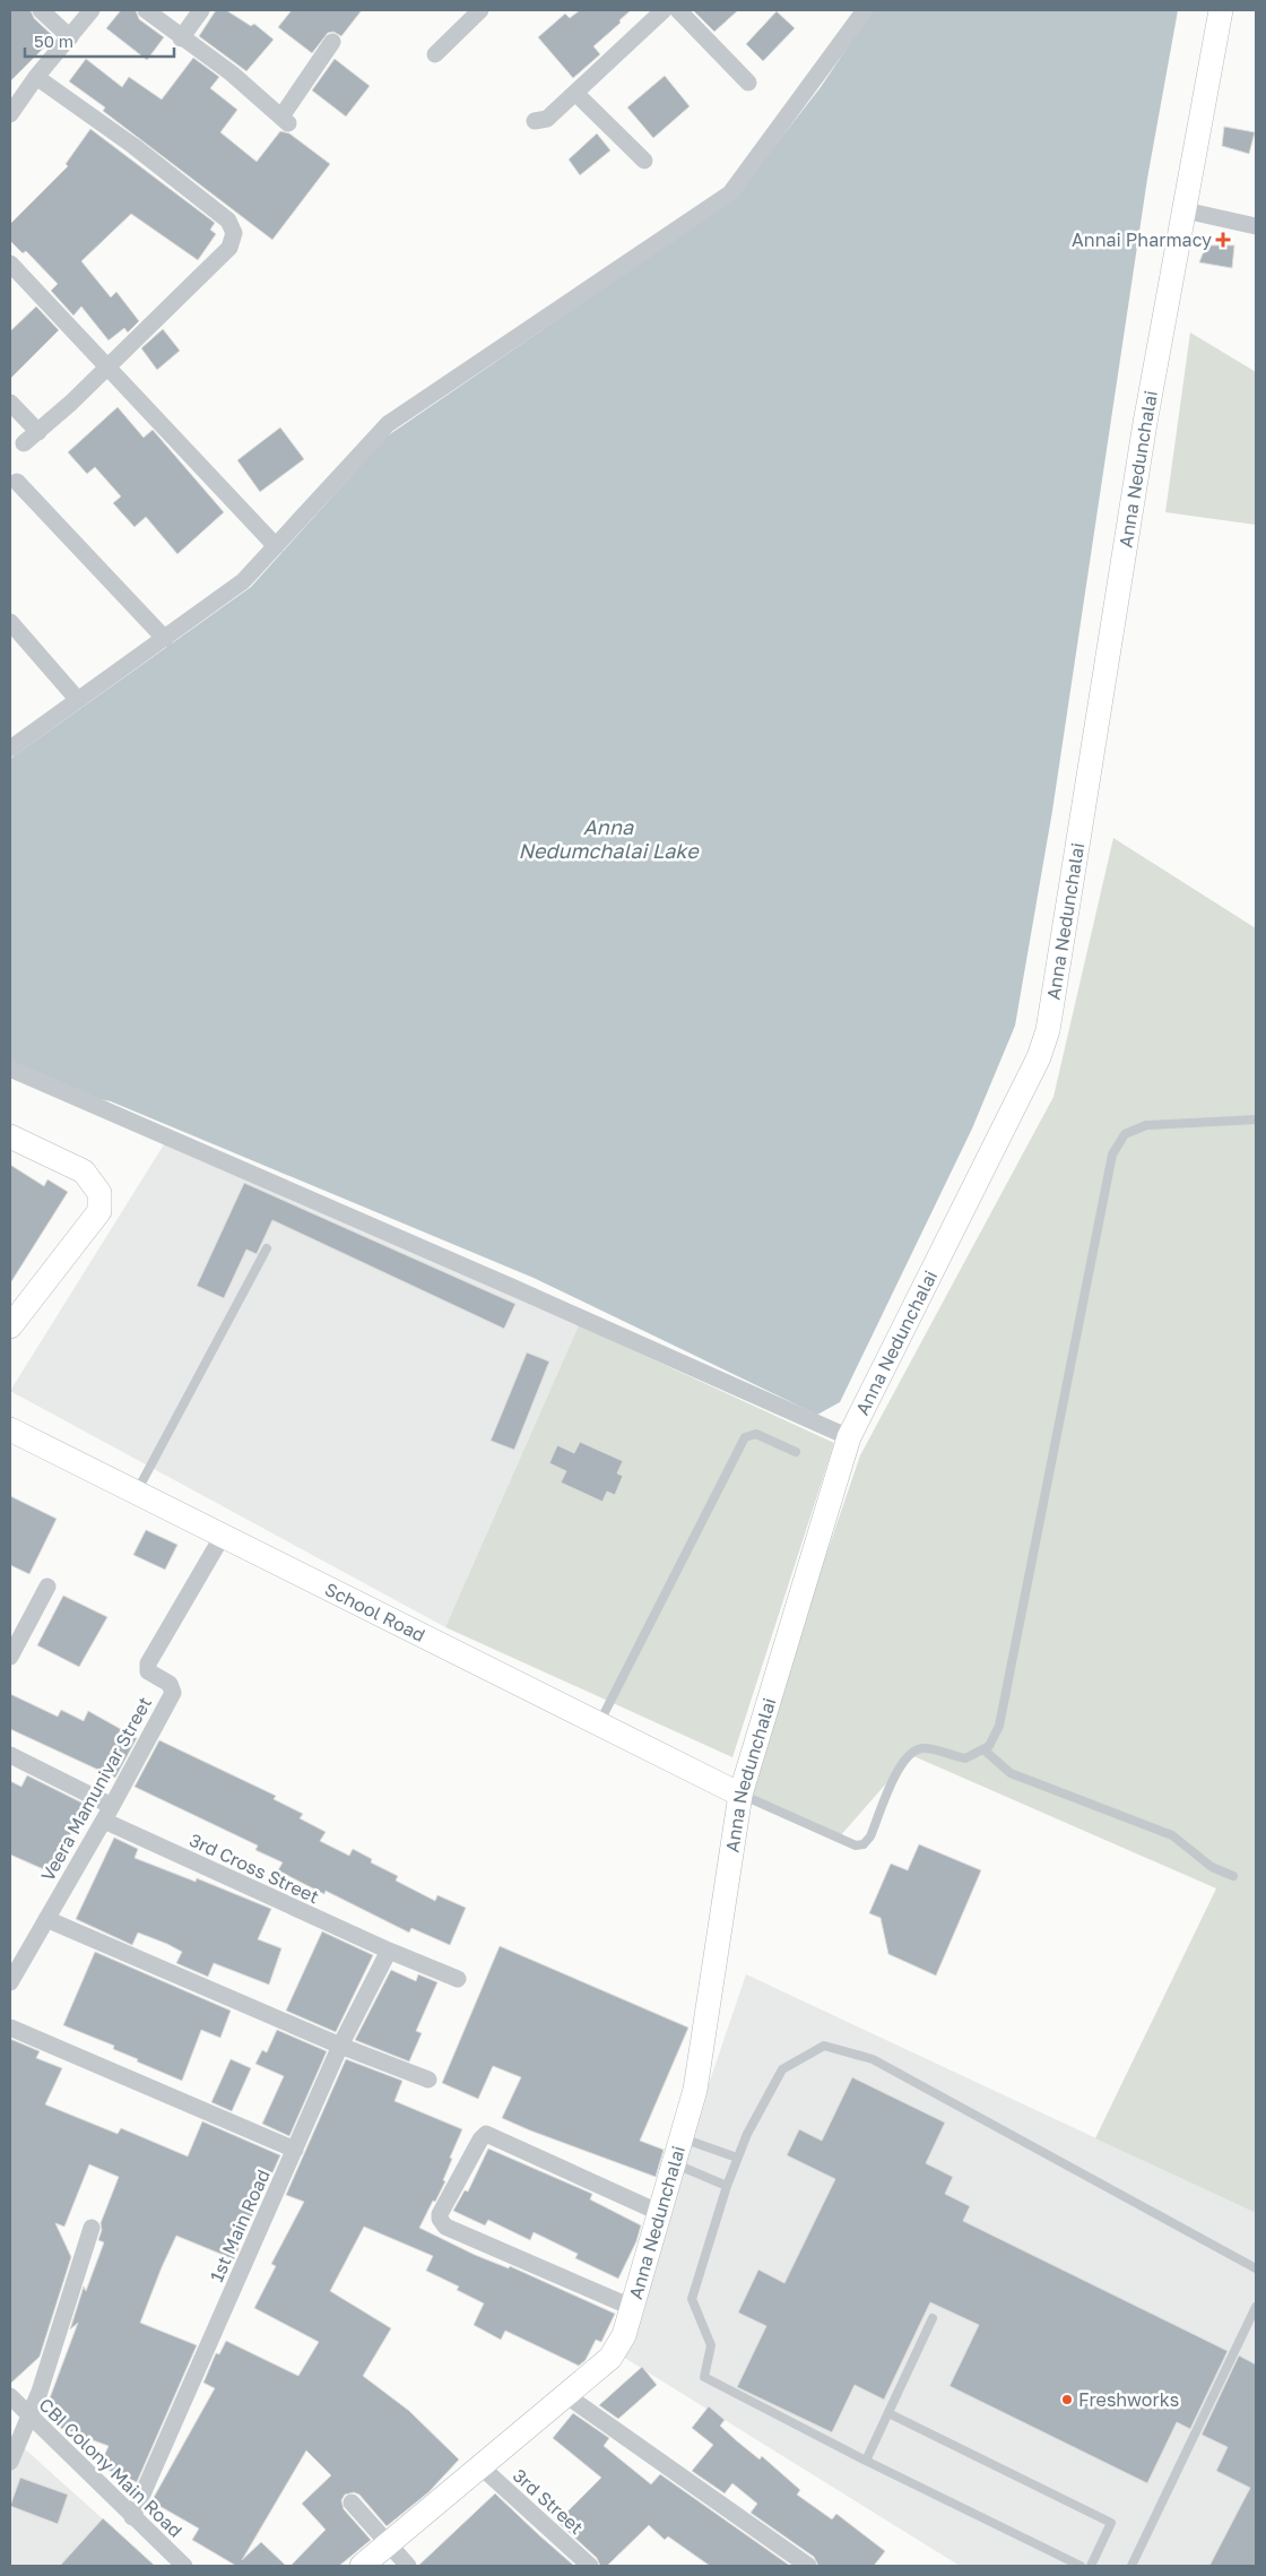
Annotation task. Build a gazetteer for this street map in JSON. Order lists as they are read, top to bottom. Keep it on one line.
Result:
{"streets":{"street":["Anna Nedunchalai","School Road","Veera Mamunivar Street","3rd Cross Street","1st Main Road","CBI Colony Main Road","3rd Street"]},"crossings":[["Anna Nedunchalai","School Road"],["Anna Nedunchalai","3rd Street"],["School Road","Veera Mamunivar Street"],["Veera Mamunivar Street","3rd Cross Street"],["3rd Cross Street","1st Main Road"],["1st Main Road","CBI Colony Main Road"]],"water":["Anna Nedumchalai Lake"],"places":{"health":["Annai Pharmacy"],"other":["Freshworks"]},"scale_bar":"50 m"}
